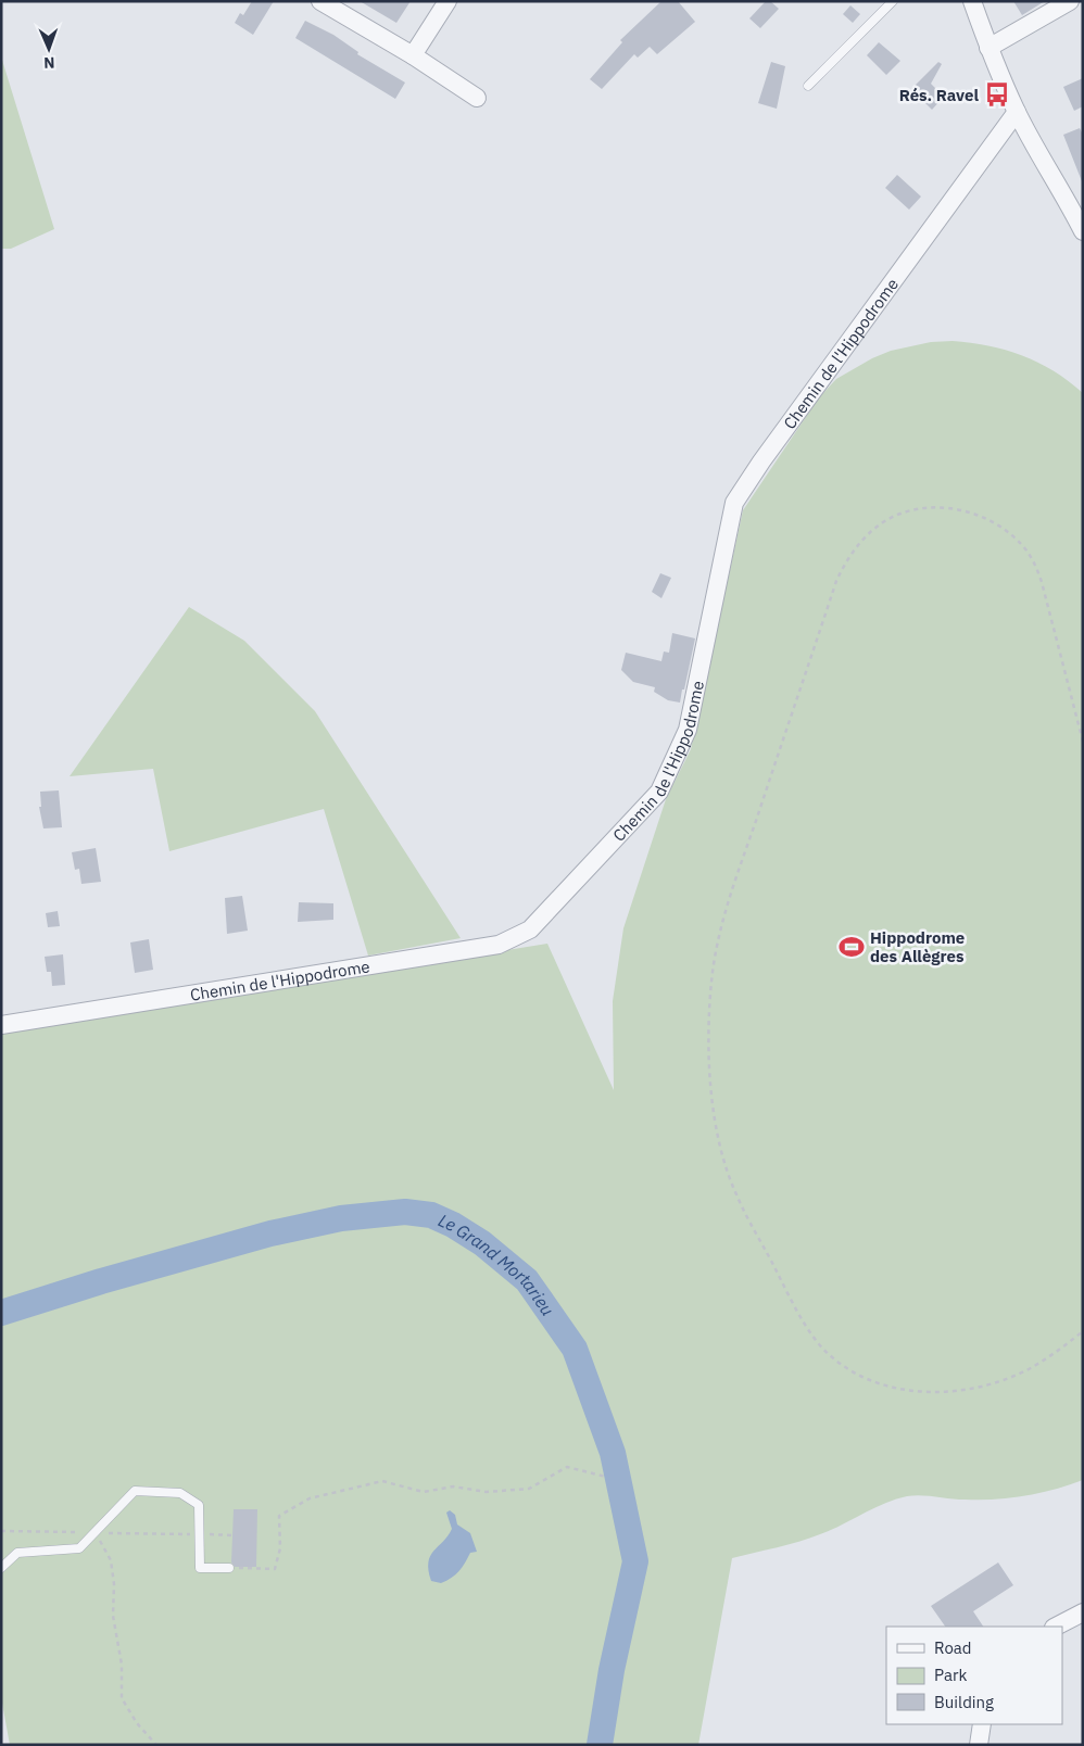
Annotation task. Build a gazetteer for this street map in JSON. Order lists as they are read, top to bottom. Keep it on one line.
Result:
{"streets":{"street":["Chemin de l'Hippodrome"]},"water":["Le Grand Mortarieu"],"places":{"bus stop":["Rés. Ravel"],"sports":["Hippodrome des Allègres"]},"legend":["Road","Park","Building"],"north":"bottom"}
